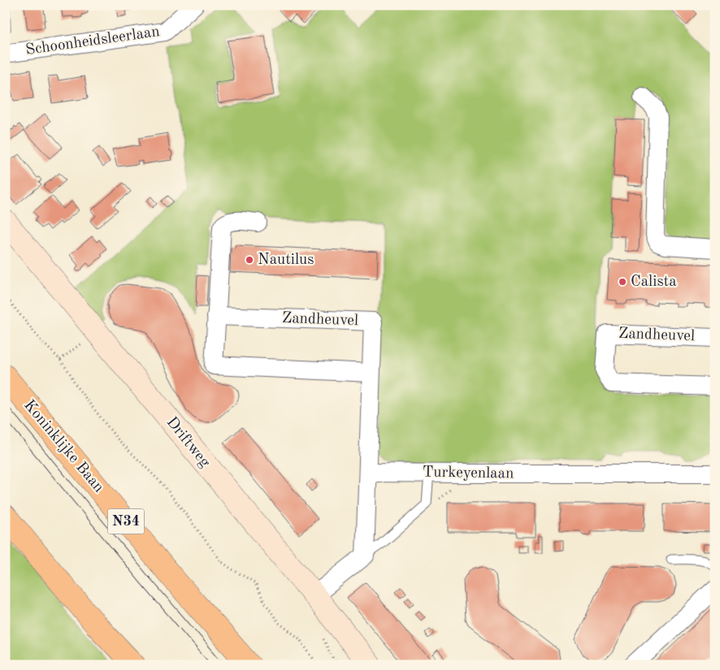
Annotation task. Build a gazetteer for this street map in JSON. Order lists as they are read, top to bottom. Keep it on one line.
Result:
{"streets":{"main road":["Koninklijke Baan","N34"],"street":["Schoonheidsleerlaan","Zandheuvel","Driftweg","Turkeyenlaan"]},"crossings":[["Zandheuvel","Turkeyenlaan"]],"places":["Nautilus","Calista"]}
